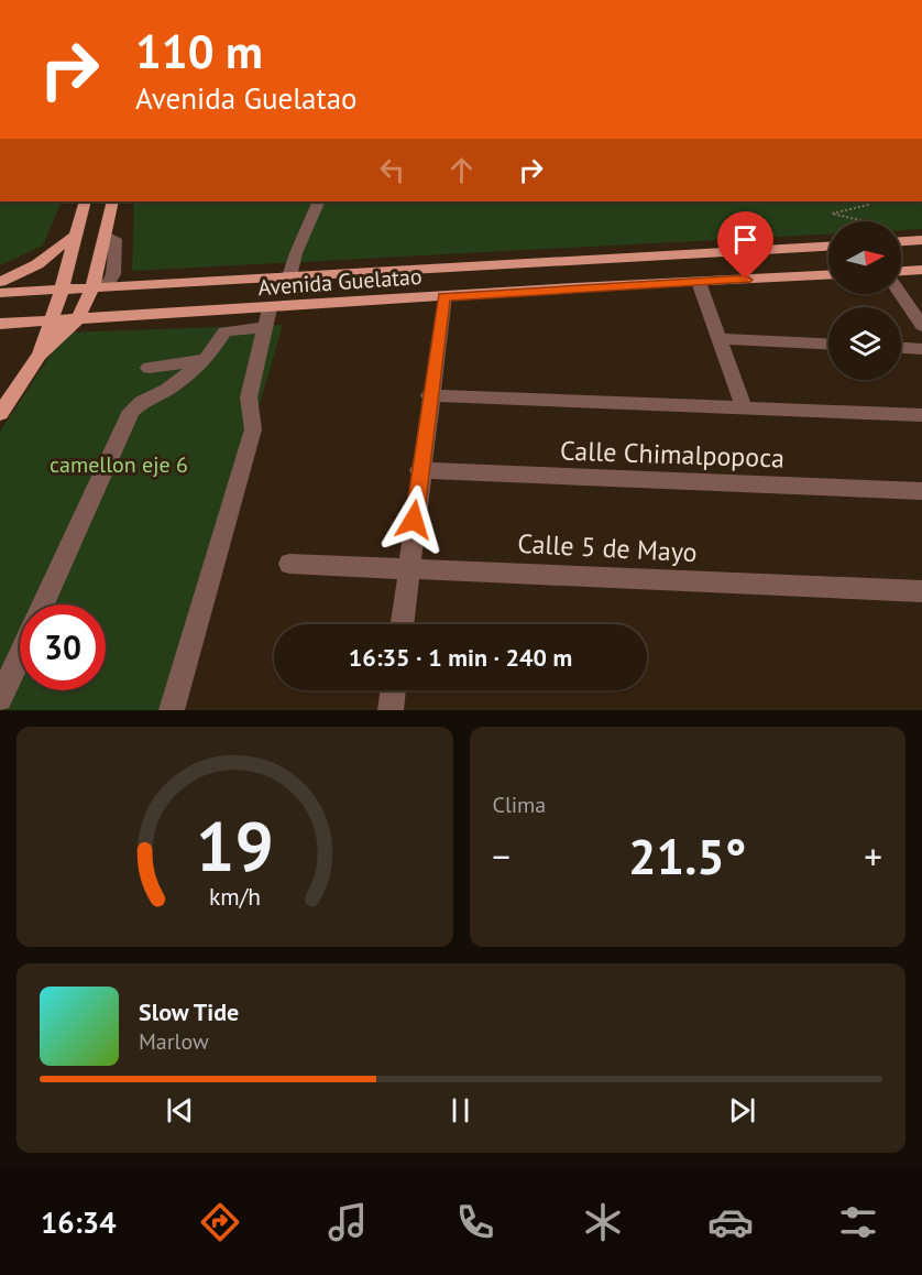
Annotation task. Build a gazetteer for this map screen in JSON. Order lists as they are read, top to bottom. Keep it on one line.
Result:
{"streets":{"main road":["Avenida Guelatao"],"street":["Calle Chimalpopoca","Calle 5 de Mayo"]},"parks":["camellon eje 6"],"north":"right","page":{"turn":["110 m","Avenida Guelatao"],"limit":"30","trip":"16:35 · 1 min · 240 m","tile":"Clima","heat":["−","21.5°","+"],"song":["Slow Tide","Marlow"],"tabs":"16:34","gauge":["19","km/h"]}}
